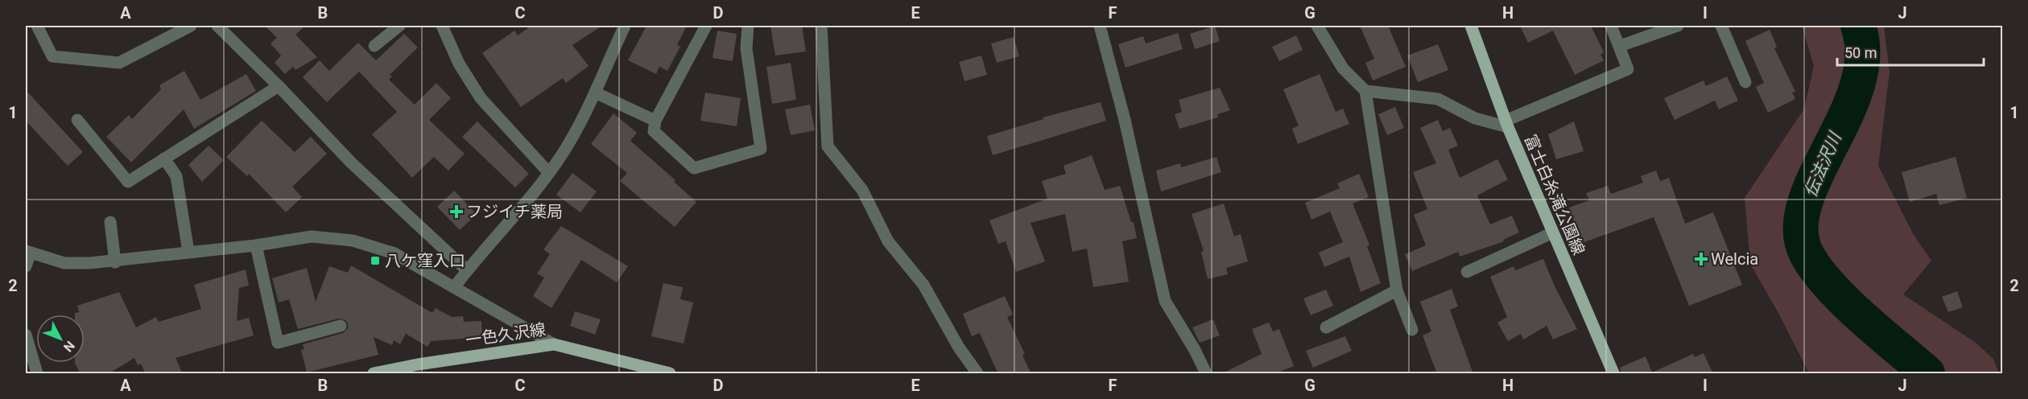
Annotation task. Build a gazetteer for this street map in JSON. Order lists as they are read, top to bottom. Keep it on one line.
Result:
{"streets":{"main road":["富士白糸滝公園線","一色久沢線"]},"water":["伝法沢川"],"places":{"health":["フジイチ薬局","Welcia"],"transit":["八ケ窪入口"]},"scale_bar":"50 m","north":"bottom right","grid":{"columns":["A","B","C","D","E","F","G","H","I","J"],"rows":["1","2"]}}
